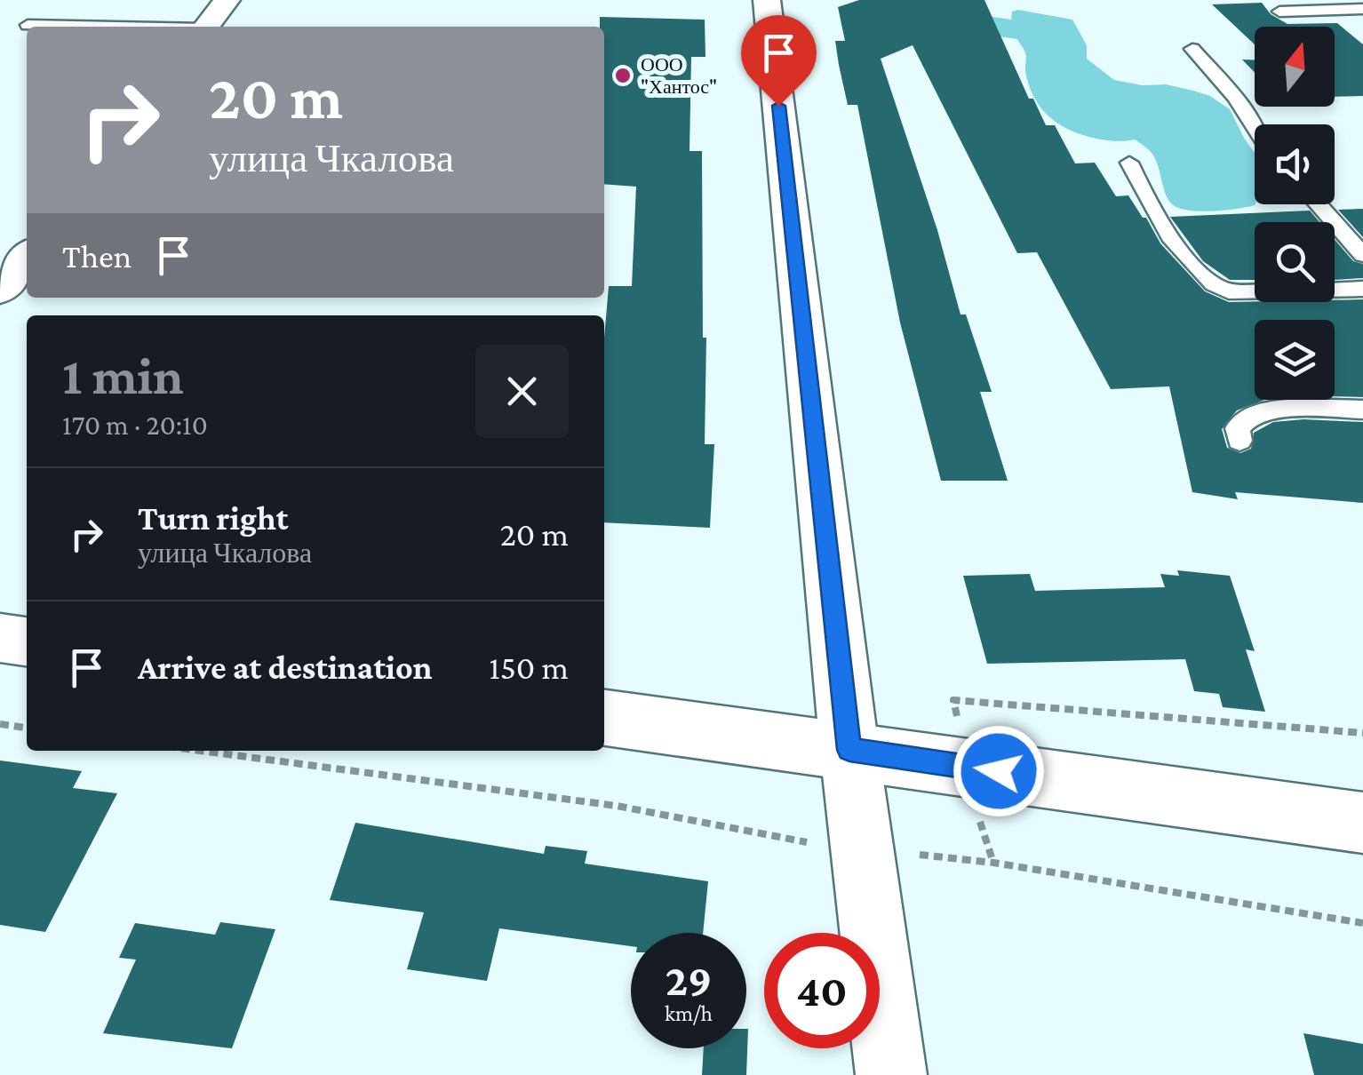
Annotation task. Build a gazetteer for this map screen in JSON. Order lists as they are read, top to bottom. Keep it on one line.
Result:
{"places":["ООО \"Хантос\""],"north":"top","page":{"turn":["20 m","улица Чкалова"],"then":"Then","heading":["1 min","170 m · 20:10"],"list":[{"name":"Turn right","note":"улица Чкалова","value":"20 m"},{"name":"Arrive at destination","value":"150 m"}],"speed":"29 km/h","limit":"40"}}
